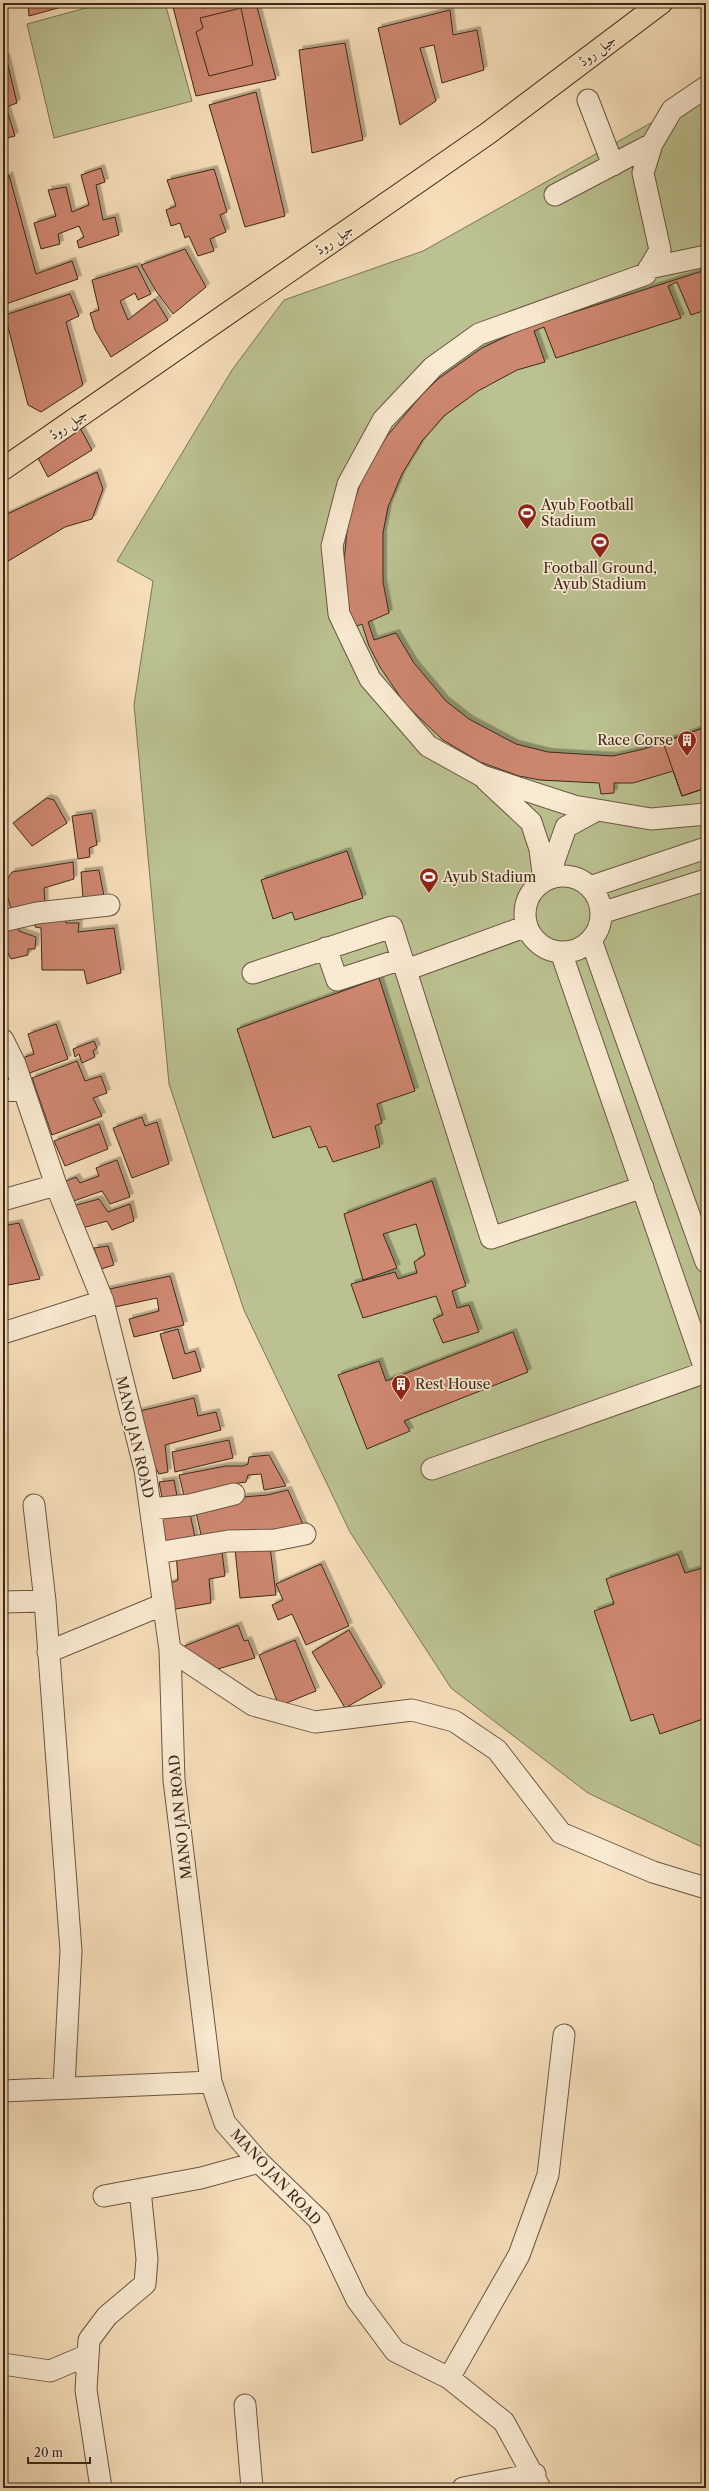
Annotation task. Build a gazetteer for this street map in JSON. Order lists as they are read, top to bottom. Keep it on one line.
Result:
{"streets":{"main road":["جیل روڈ"],"street":["MANO JAN ROAD"]},"places":{"sports":["Ayub Football Stadium","Football Ground, Ayub Stadium","Ayub Stadium"],"building":["Race Corse","Rest House"]},"scale_bar":"20 m"}
